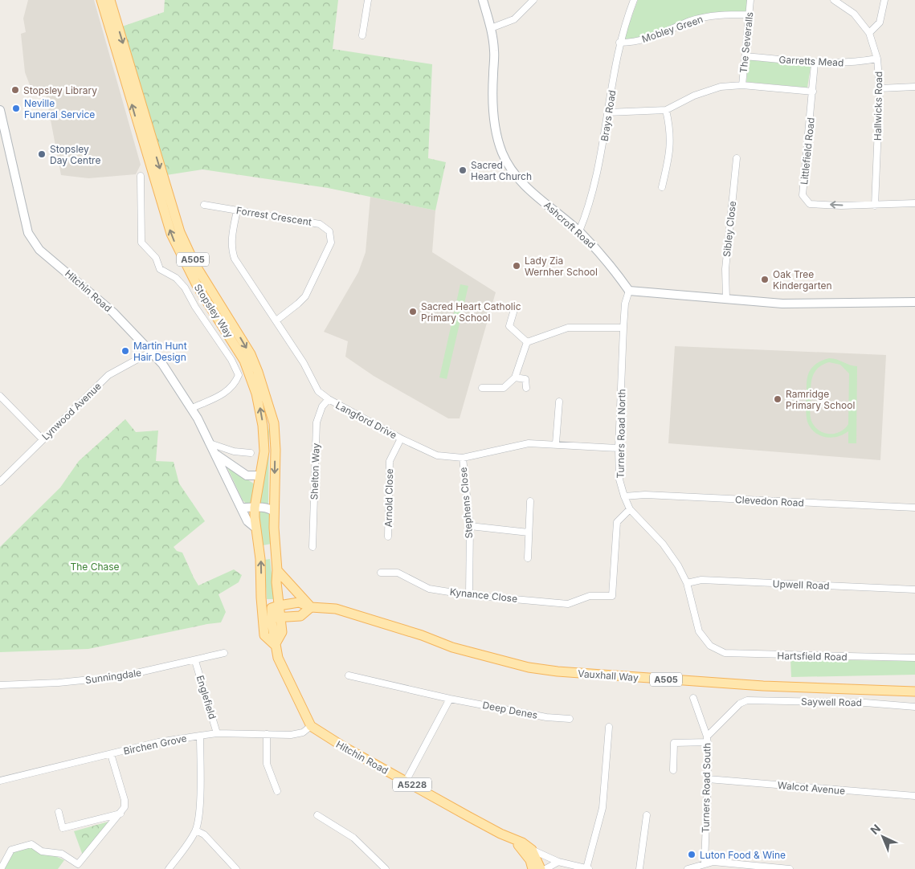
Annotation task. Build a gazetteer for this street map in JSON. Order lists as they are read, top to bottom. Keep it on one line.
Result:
{"streets":{"main road":["A505","Hitchin Road","Stopsley Way","Vauxhall Way","A5228"],"street":["Mobley Green","The Severalls","Garretts Mead","Hallwicks Road","Brays Road","Littlefield Road","Forrest Crescent","Ashcroft Road","Sibley Close","Lynwood Avenue","Langford Drive","Turners Road North","Shelton Way","Arnold Close","Clevedon Road","Stephens Close","Upwell Road","Kynance Close","Hartsfield Road","Sunningdale","Englefield","Saywell Road","Deep Denes","Birchen Grove","Turners Road South","Walcot Avenue"]},"crossings":[["Mobley Green","The Severalls"],["Mobley Green","Brays Road"],["The Severalls","Garretts Mead"],["Garretts Mead","Hallwicks Road"],["Garretts Mead","Littlefield Road"],["Hallwicks Road","Littlefield Road"],["Brays Road","Ashcroft Road"],["Forrest Crescent","Langford Drive"],["Ashcroft Road","Turners Road North"],["Hitchin Road","Stopsley Way"],["Hitchin Road","Lynwood Avenue"],["Hitchin Road","Birchen Grove"],["Stopsley Way","Vauxhall Way"],["Langford Drive","Turners Road North"],["Langford Drive","Shelton Way"],["Langford Drive","Arnold Close"],["Langford Drive","Stephens Close"],["Turners Road North","Clevedon Road"],["Turners Road North","Upwell Road"],["Turners Road North","Kynance Close"],["Turners Road North","Hartsfield Road"],["Stephens Close","Kynance Close"],["Sunningdale","Englefield"],["Englefield","Birchen Grove"],["Saywell Road","Turners Road South"],["Turners Road South","Walcot Avenue"]],"parks":["The Chase"],"places":["Stopsley Library","Neville Funeral Service","Stopsley Day Centre","Sacred Heart Church","Lady Zia Wernher School","Oak Tree Kindergarten","Sacred Heart Catholic Primary School","Martin Hunt Hair Design","Ramridge Primary School","Luton Food & Wine"],"north":"top left"}
